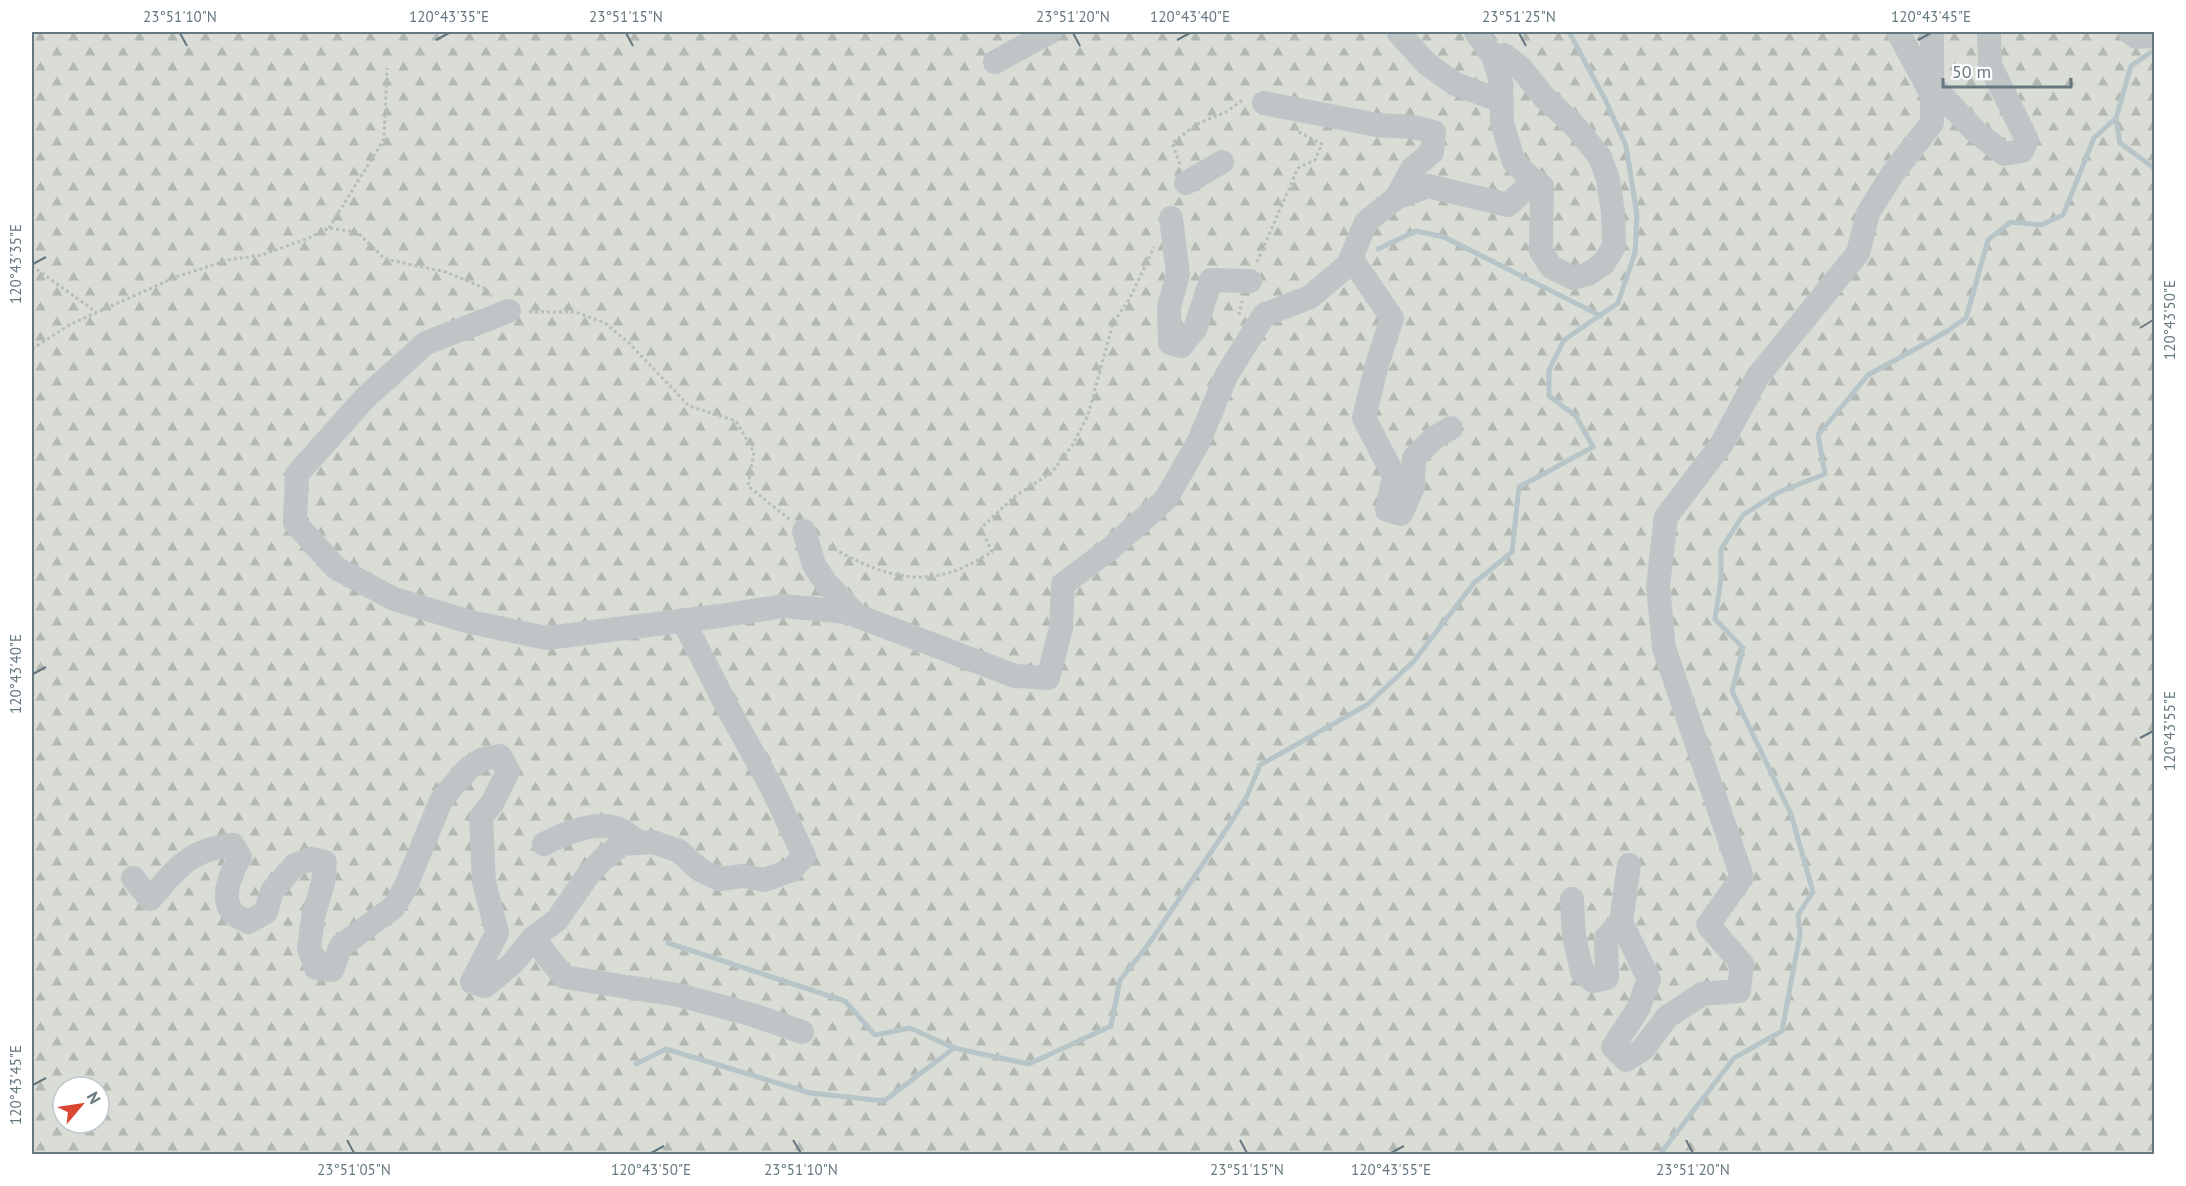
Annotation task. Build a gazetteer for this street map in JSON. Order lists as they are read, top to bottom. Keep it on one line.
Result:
{"scale_bar":"50 m","north":"top right","coordinates":["23°51'10\"N","120°43'35\"E","23°51'15\"N","23°51'20\"N","120°43'40\"E","23°51'25\"N","120°43'45\"E","120°43'50\"E","120°43'55\"E","23°51'05\"N"]}
